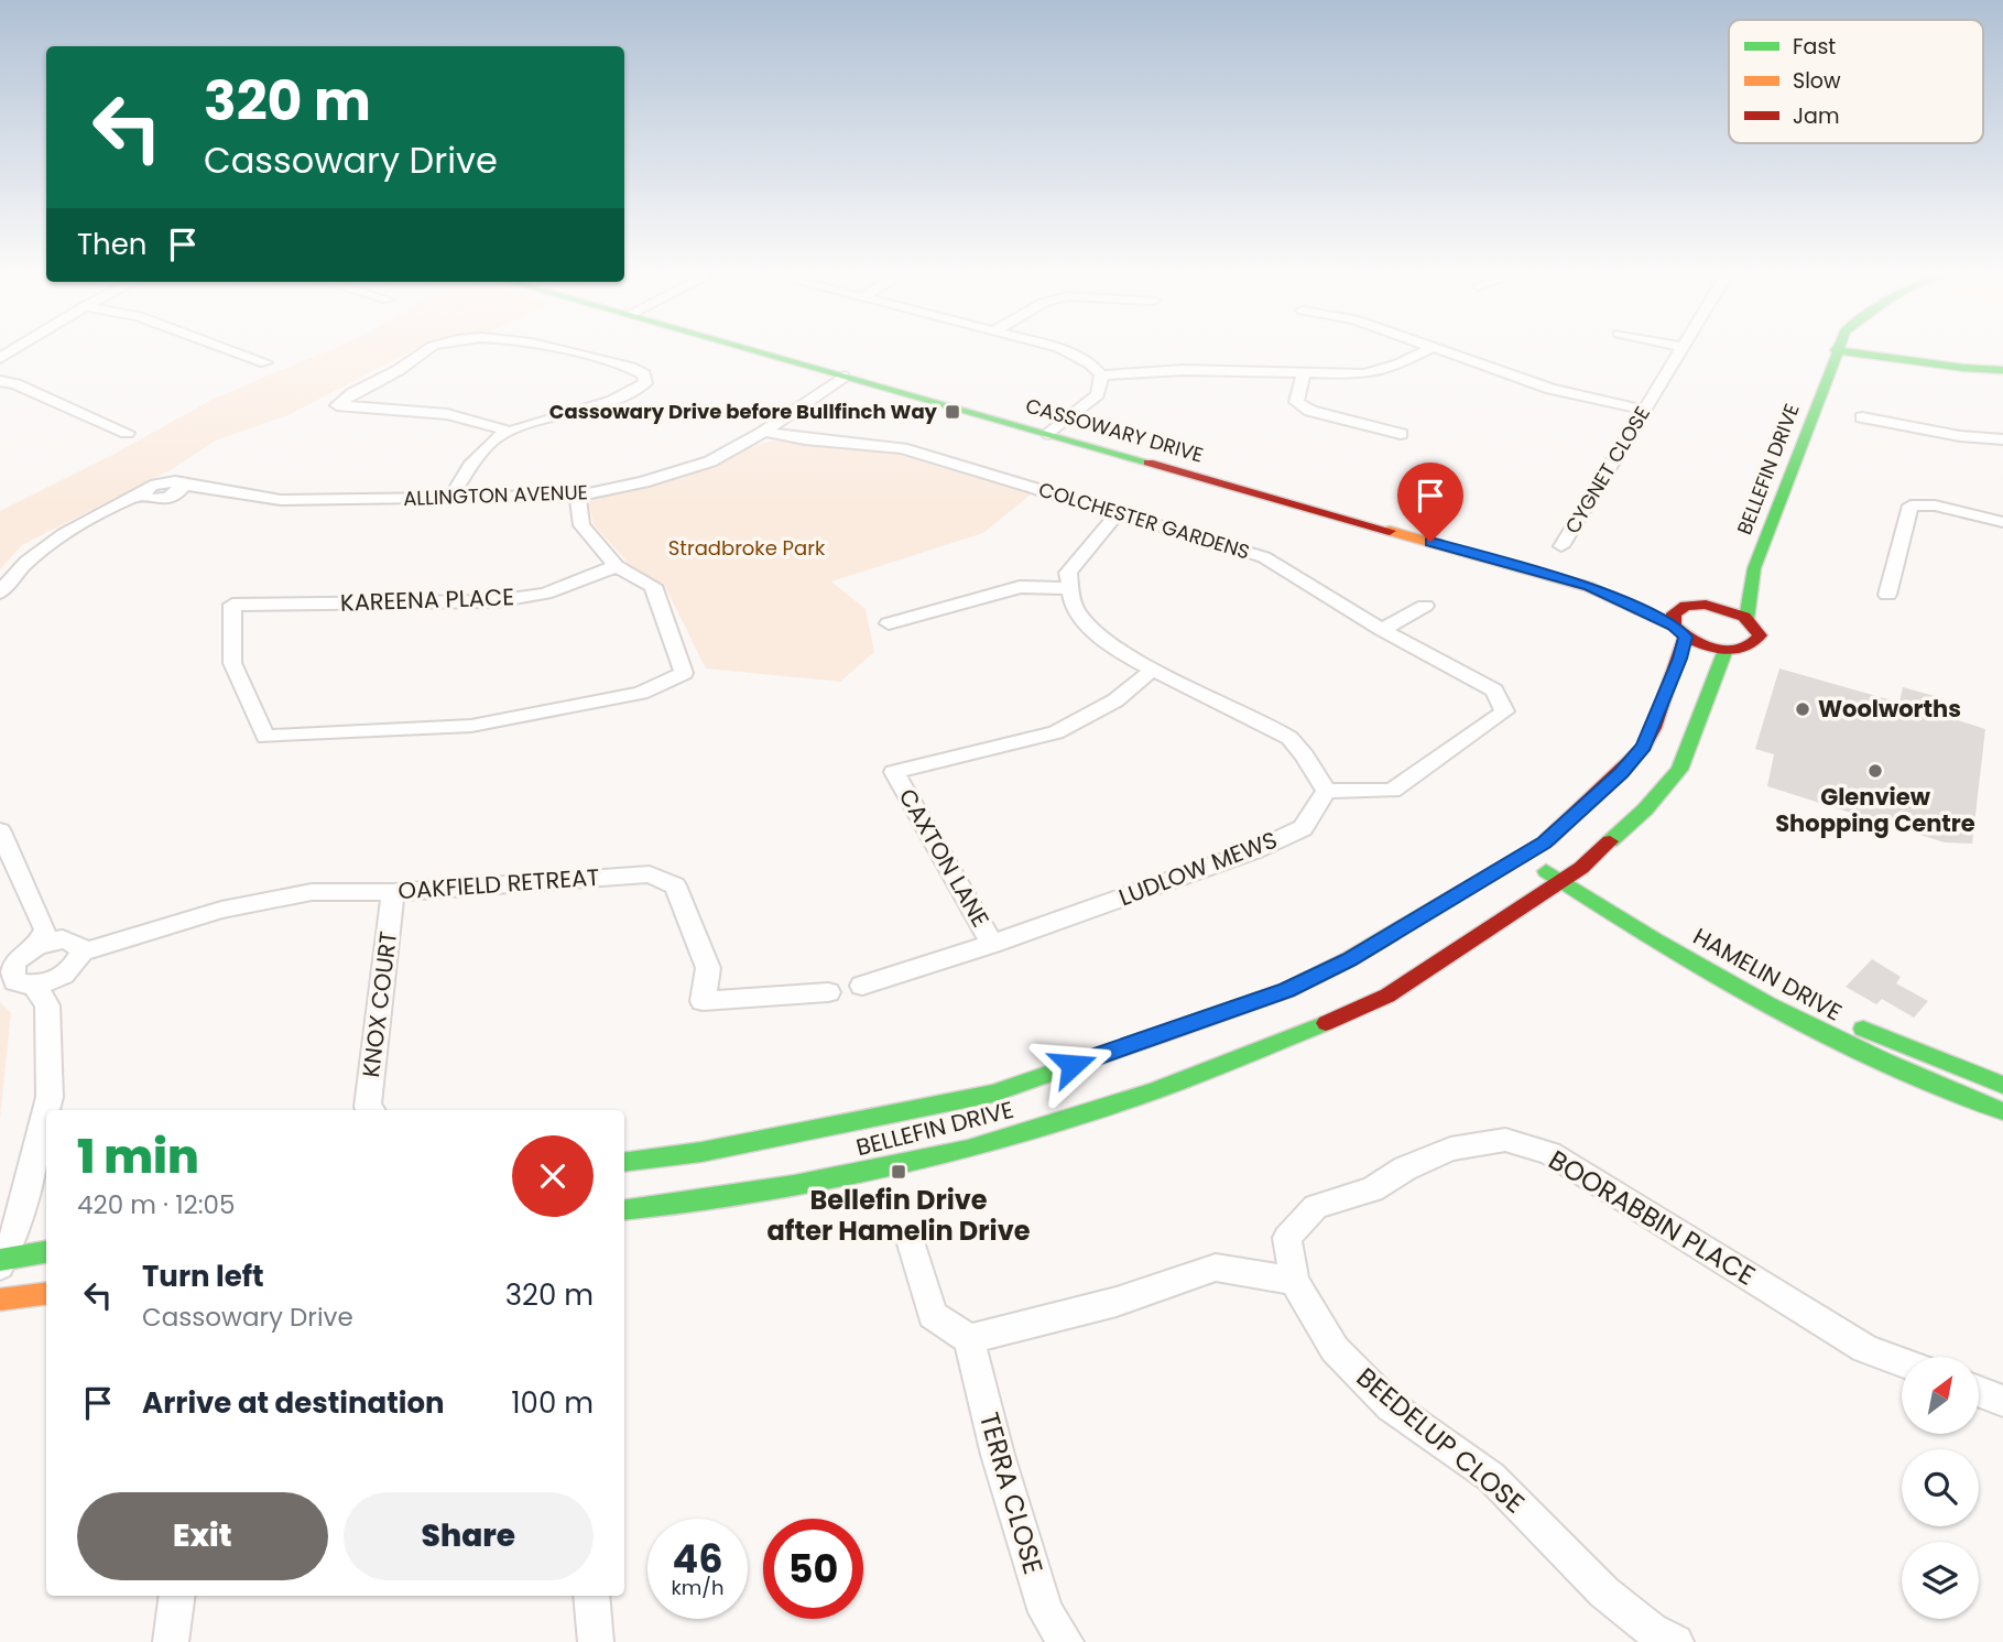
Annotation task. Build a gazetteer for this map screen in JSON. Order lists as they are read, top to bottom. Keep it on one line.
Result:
{"streets":{"main road":["CASSOWARY DRIVE","BELLEFIN DRIVE","HAMELIN DRIVE"],"street":["CYGNET CLOSE","ALLINGTON AVENUE","COLCHESTER GARDENS","KAREENA PLACE","CAXTON LANE","LUDLOW MEWS","OAKFIELD RETREAT","KNOX COURT","BOORABBIN PLACE","BEEDELUP CLOSE","TERRA CLOSE"]},"crossings":[["CASSOWARY DRIVE","BELLEFIN DRIVE"],["CASSOWARY DRIVE","ALLINGTON AVENUE"],["BELLEFIN DRIVE","HAMELIN DRIVE"],["ALLINGTON AVENUE","COLCHESTER GARDENS"],["COLCHESTER GARDENS","LUDLOW MEWS"],["CAXTON LANE","LUDLOW MEWS"],["OAKFIELD RETREAT","KNOX COURT"],["BOORABBIN PLACE","BEEDELUP CLOSE"]],"parks":["Stradbroke Park"],"places":{"transit":["Cassowary Drive before Bullfinch Way","Bellefin Drive after Hamelin Drive"],"other":["Woolworths","Glenview Shopping Centre"]},"legend":["Fast","Slow","Jam"],"north":"top right","page":{"turn":["320 m","Cassowary Drive"],"then":"Then","heading":["1 min","420 m · 12:05"],"list":[{"name":"Turn left","note":"Cassowary Drive","value":"320 m"},{"name":"Arrive at destination","value":"100 m"}],"buttons":["Exit","Share"],"speed":"46 km/h","limit":"50"}}
